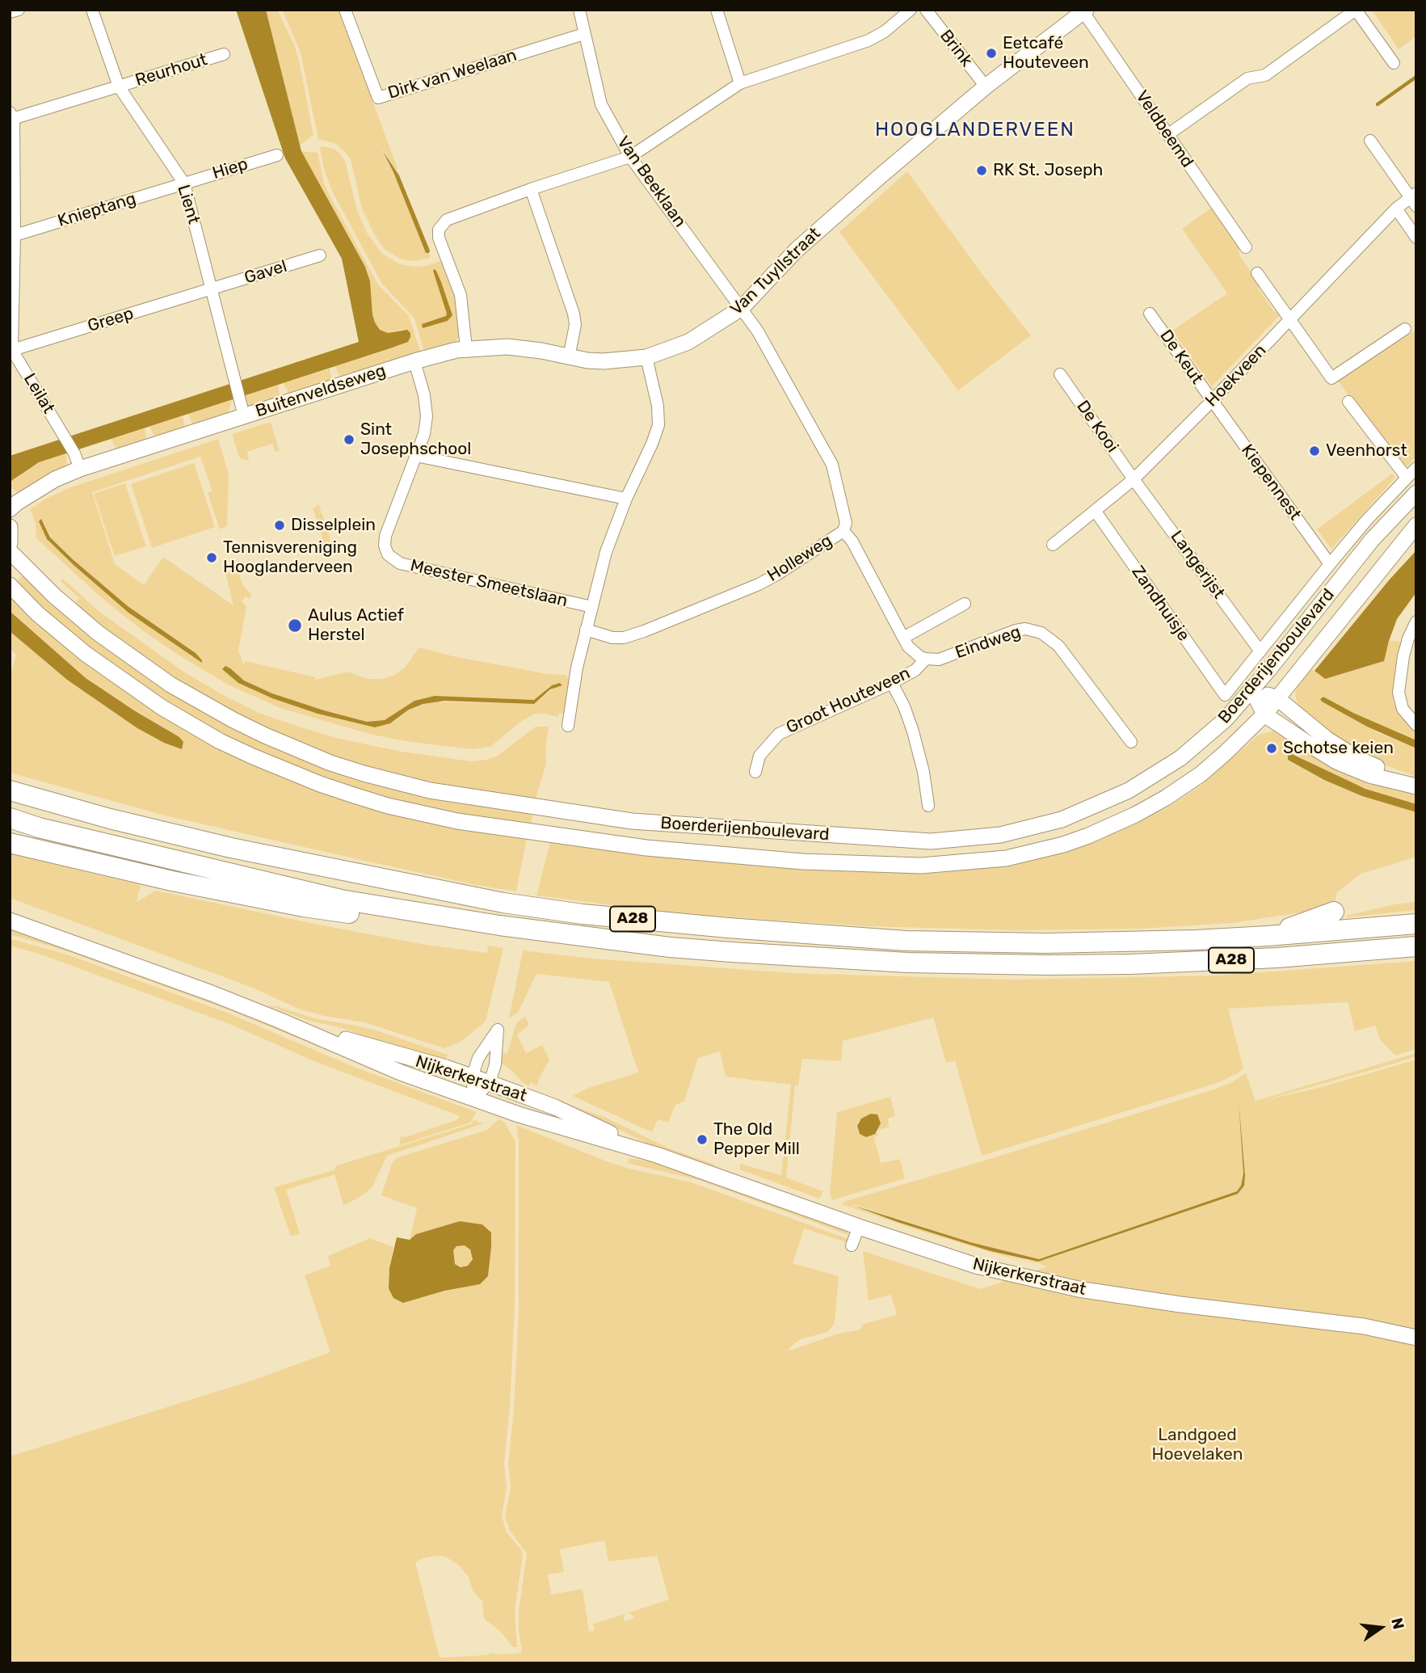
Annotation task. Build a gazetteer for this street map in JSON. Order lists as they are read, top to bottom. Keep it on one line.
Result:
{"streets":{"highway":["A28"],"main road":["Van Tuyllstraat","Buitenveldseweg","Boerderijenboulevard","Nijkerkerstraat"],"street":["Brink","Reurhout","Dirk van Weelaan","Veldbeemd","Hiep","Van Beeklaan","Lient","Knieptang","Gavel","Greep","De Keut","Hoekveen","Leilat","De Kooi","Kiepennest","Holleweg","Langerijst","Meester Smeetslaan","Zandhuisje","Eindweg","Groot Houteveen"]},"crossings":[["Brink","Van Tuyllstraat"],["Reurhout","Lient"],["Dirk van Weelaan","Van Beeklaan"],["Veldbeemd","Van Tuyllstraat"],["Hiep","Lient"],["Hiep","Knieptang"],["Van Beeklaan","Van Tuyllstraat"],["Van Beeklaan","Holleweg"],["Lient","Knieptang"],["Lient","Gavel"],["Lient","Greep"],["Lient","Buitenveldseweg"],["Van Tuyllstraat","Buitenveldseweg"],["Van Tuyllstraat","Holleweg"],["Gavel","Greep"],["Greep","Leilat"],["De Keut","Hoekveen"],["De Keut","Kiepennest"],["Hoekveen","De Kooi"],["Hoekveen","Kiepennest"],["Hoekveen","Langerijst"],["Hoekveen","Zandhuisje"],["Buitenveldseweg","Leilat"],["Buitenveldseweg","Meester Smeetslaan"],["De Kooi","Langerijst"],["Kiepennest","Boerderijenboulevard"],["Langerijst","Boerderijenboulevard"],["Zandhuisje","Boerderijenboulevard"],["Eindweg","Groot Houteveen"]],"districts":["HOOGLANDERVEEN"],"parks":["Landgoed Hoevelaken"],"places":["Eetcafé Houteveen","RK St. Joseph","Sint Josephschool","Veenhorst","Disselplein","Tennisvereniging Hooglanderveen","Aulus Actief Herstel","Schotse keien","The Old Pepper Mill"],"north":"right"}
